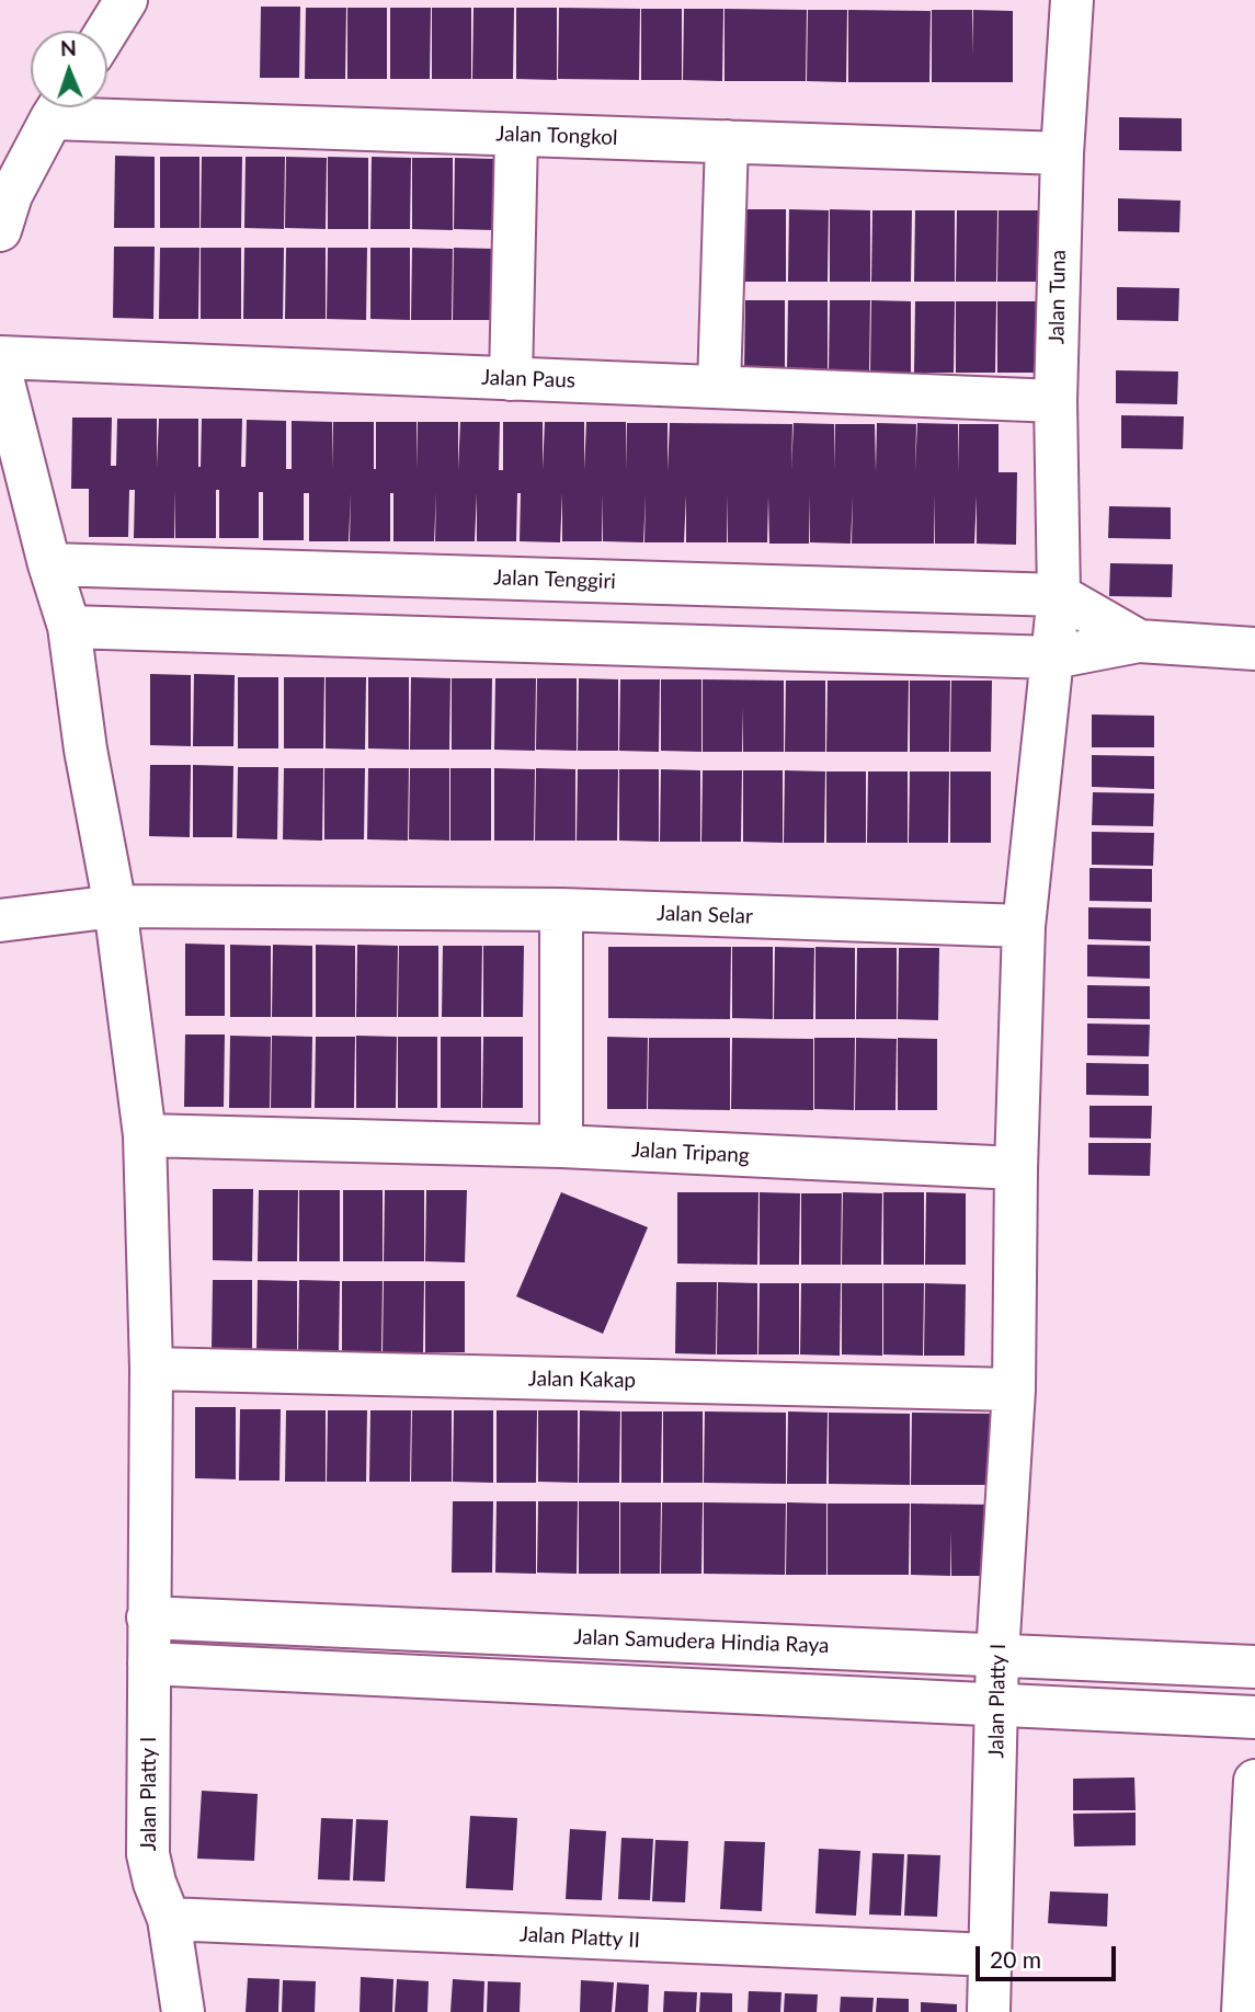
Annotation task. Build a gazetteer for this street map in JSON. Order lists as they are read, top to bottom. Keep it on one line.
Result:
{"streets":{"street":["Jalan Tongkol","Jalan Tuna","Jalan Paus","Jalan Tenggiri","Jalan Selar","Jalan Tripang","Jalan Kakap","Jalan Samudera Hindia Raya","Jalan Platty I","Jalan Platty II"]},"crossings":[["Jalan Tongkol","Jalan Tuna"],["Jalan Tuna","Jalan Paus"],["Jalan Tuna","Jalan Tenggiri"],["Jalan Tenggiri","Jalan Platty I"],["Jalan Selar","Jalan Platty I"],["Jalan Tripang","Jalan Platty I"],["Jalan Kakap","Jalan Platty I"],["Jalan Samudera Hindia Raya","Jalan Platty I"],["Jalan Platty I","Jalan Platty II"]],"scale_bar":"20 m","north":"top"}
